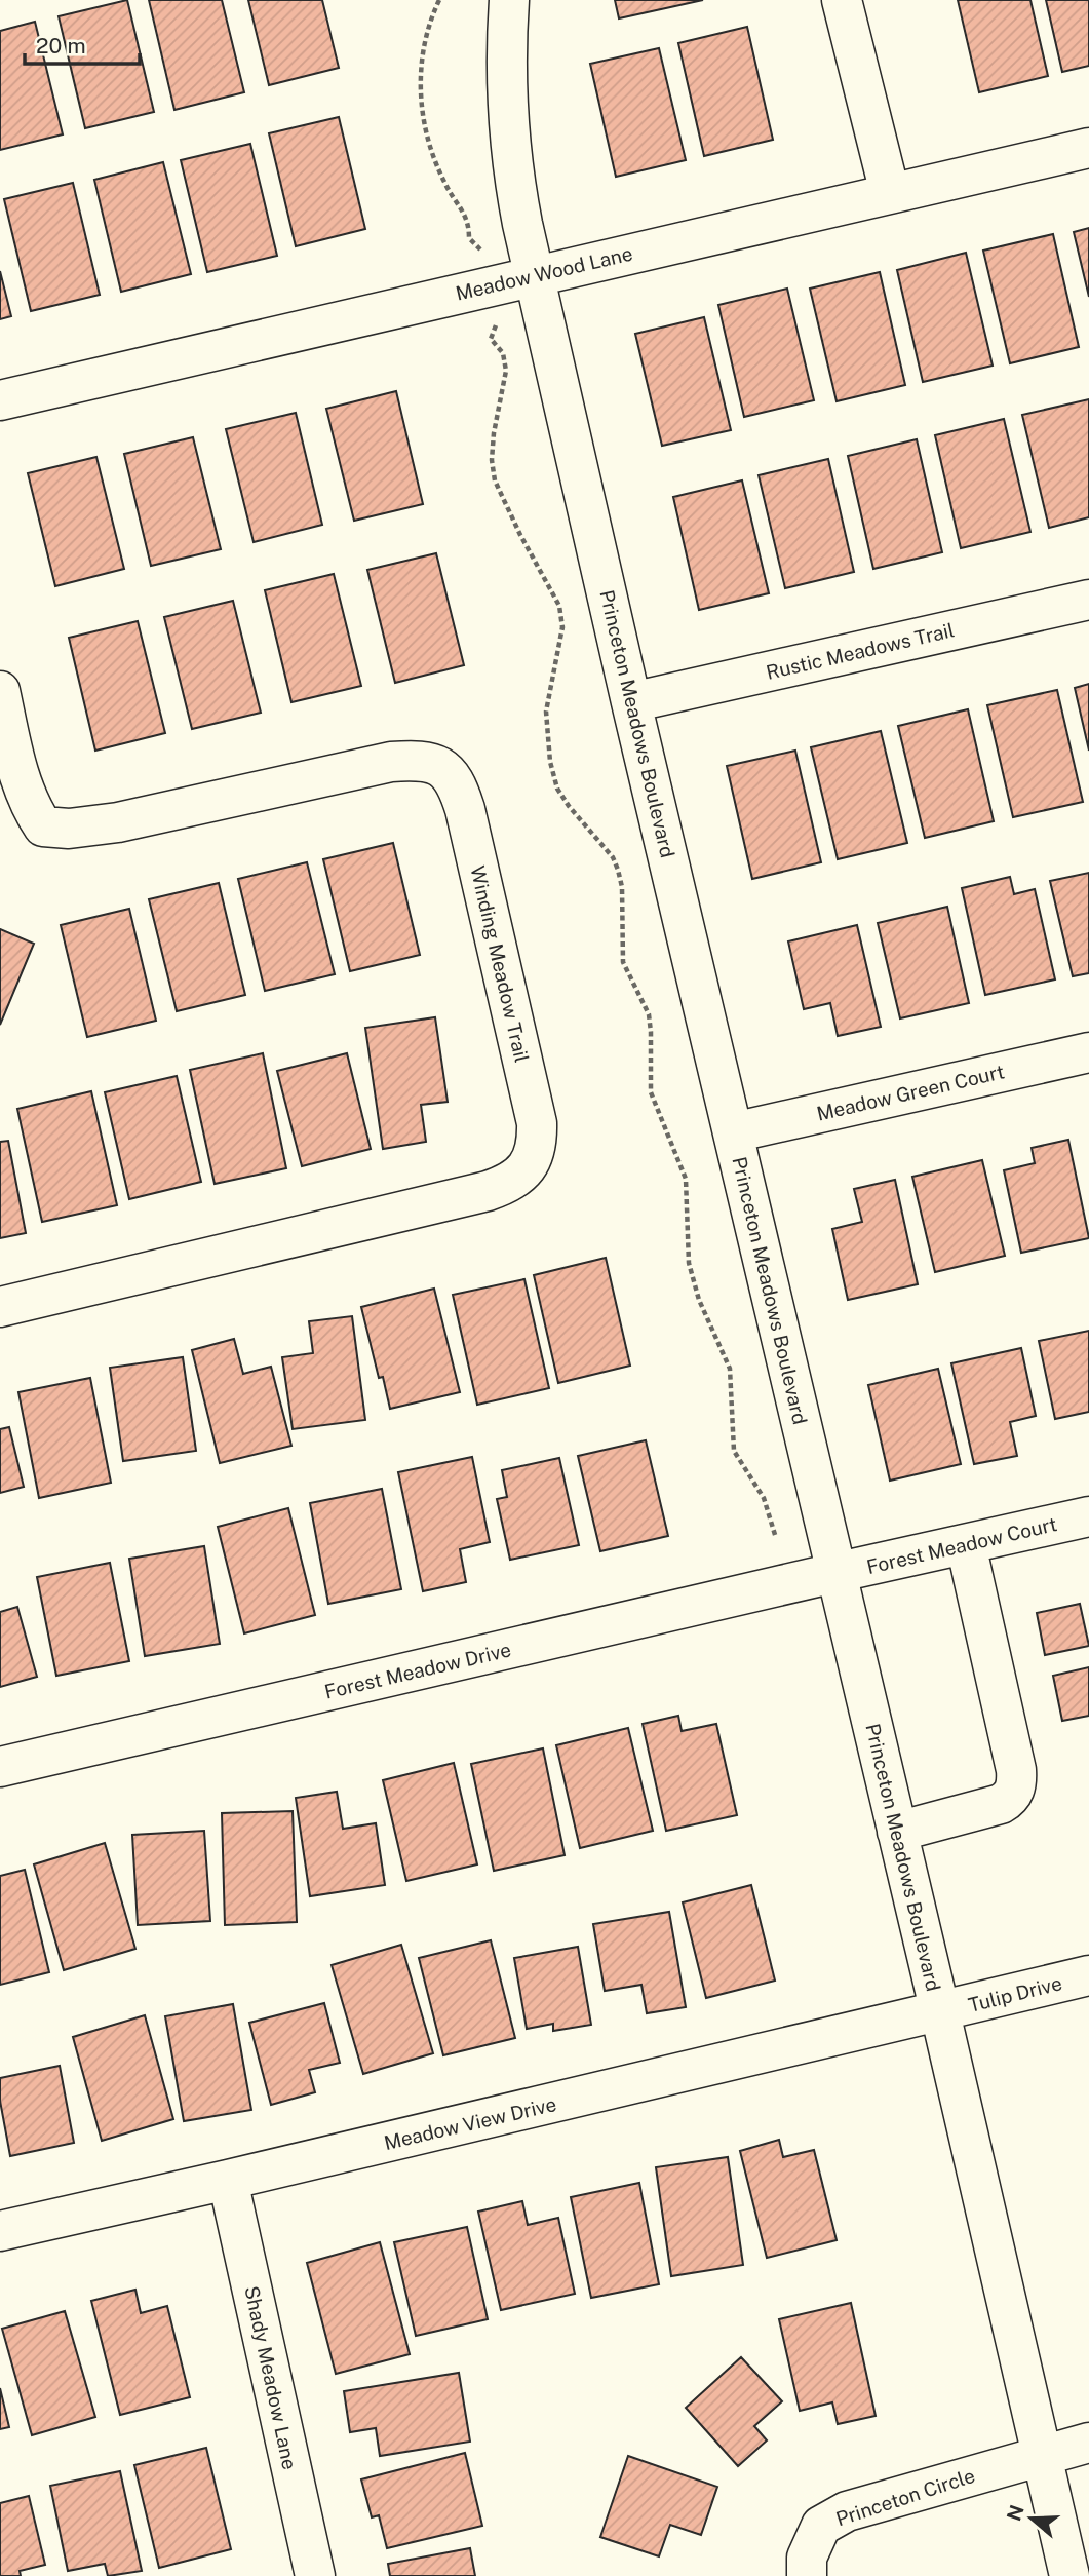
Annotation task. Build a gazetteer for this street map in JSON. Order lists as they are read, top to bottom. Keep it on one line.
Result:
{"streets":{"street":["Meadow Wood Lane","Rustic Meadows Trail","Princeton Meadows Boulevard","Winding Meadow Trail","Meadow Green Court","Forest Meadow Court","Forest Meadow Drive","Tulip Drive","Meadow View Drive","Shady Meadow Lane","Princeton Circle"]},"crossings":[["Meadow Wood Lane","Princeton Meadows Boulevard"],["Rustic Meadows Trail","Princeton Meadows Boulevard"],["Princeton Meadows Boulevard","Meadow Green Court"],["Princeton Meadows Boulevard","Forest Meadow Court"],["Princeton Meadows Boulevard","Forest Meadow Drive"],["Princeton Meadows Boulevard","Tulip Drive"],["Princeton Meadows Boulevard","Meadow View Drive"],["Princeton Meadows Boulevard","Princeton Circle"],["Forest Meadow Court","Forest Meadow Drive"],["Tulip Drive","Meadow View Drive"],["Meadow View Drive","Shady Meadow Lane"]],"scale_bar":"20 m","north":"left"}
